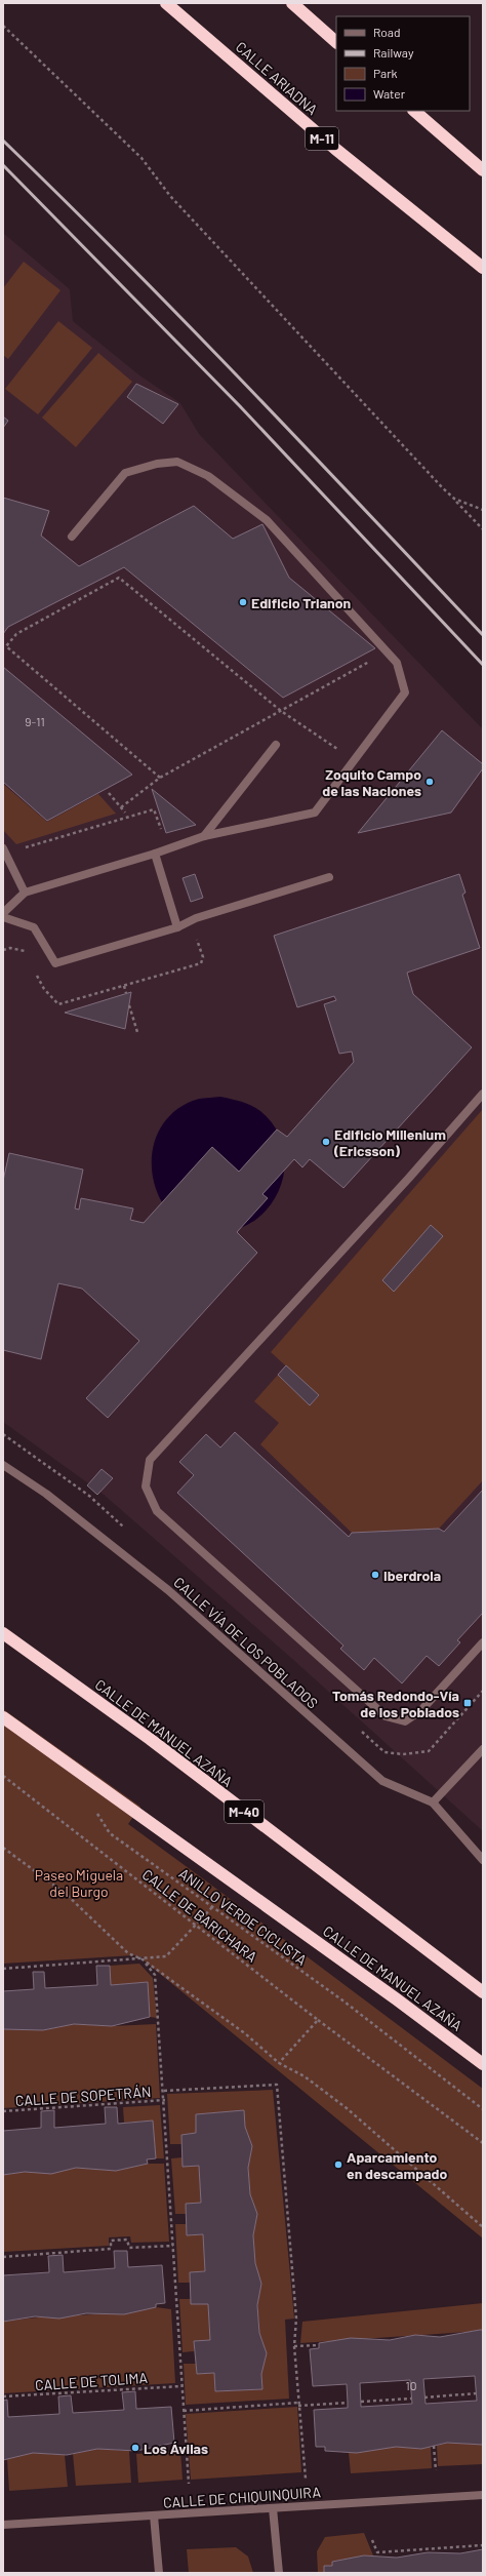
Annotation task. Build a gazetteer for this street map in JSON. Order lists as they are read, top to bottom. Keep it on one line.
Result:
{"streets":{"highway":["CALLE ARIADNA","M-11","CALLE DE MANUEL AZAÑA","M-40"],"street":["CALLE VÍA DE LOS POBLADOS","CALLE DE CHIQUINQUIRA"],"path":["CALLE DE BARICHARA","ANILLO VERDE CICLISTA","CALLE DE SOPETRÁN","CALLE DE TOLIMA"]},"parks":["Paseo Miguela del Burgo"],"places":{"other":["Edificio Trianon","Zoquito Campo de las Naciones","Edificio Millenium (Ericsson)","Iberdrola","Aparcamiento en descampado","Los Ávilas"],"transit":["Tomás Redondo-Vía de los Poblados"]},"house_numbers":["9-11","10"],"legend":["Road","Railway","Park","Water"]}
